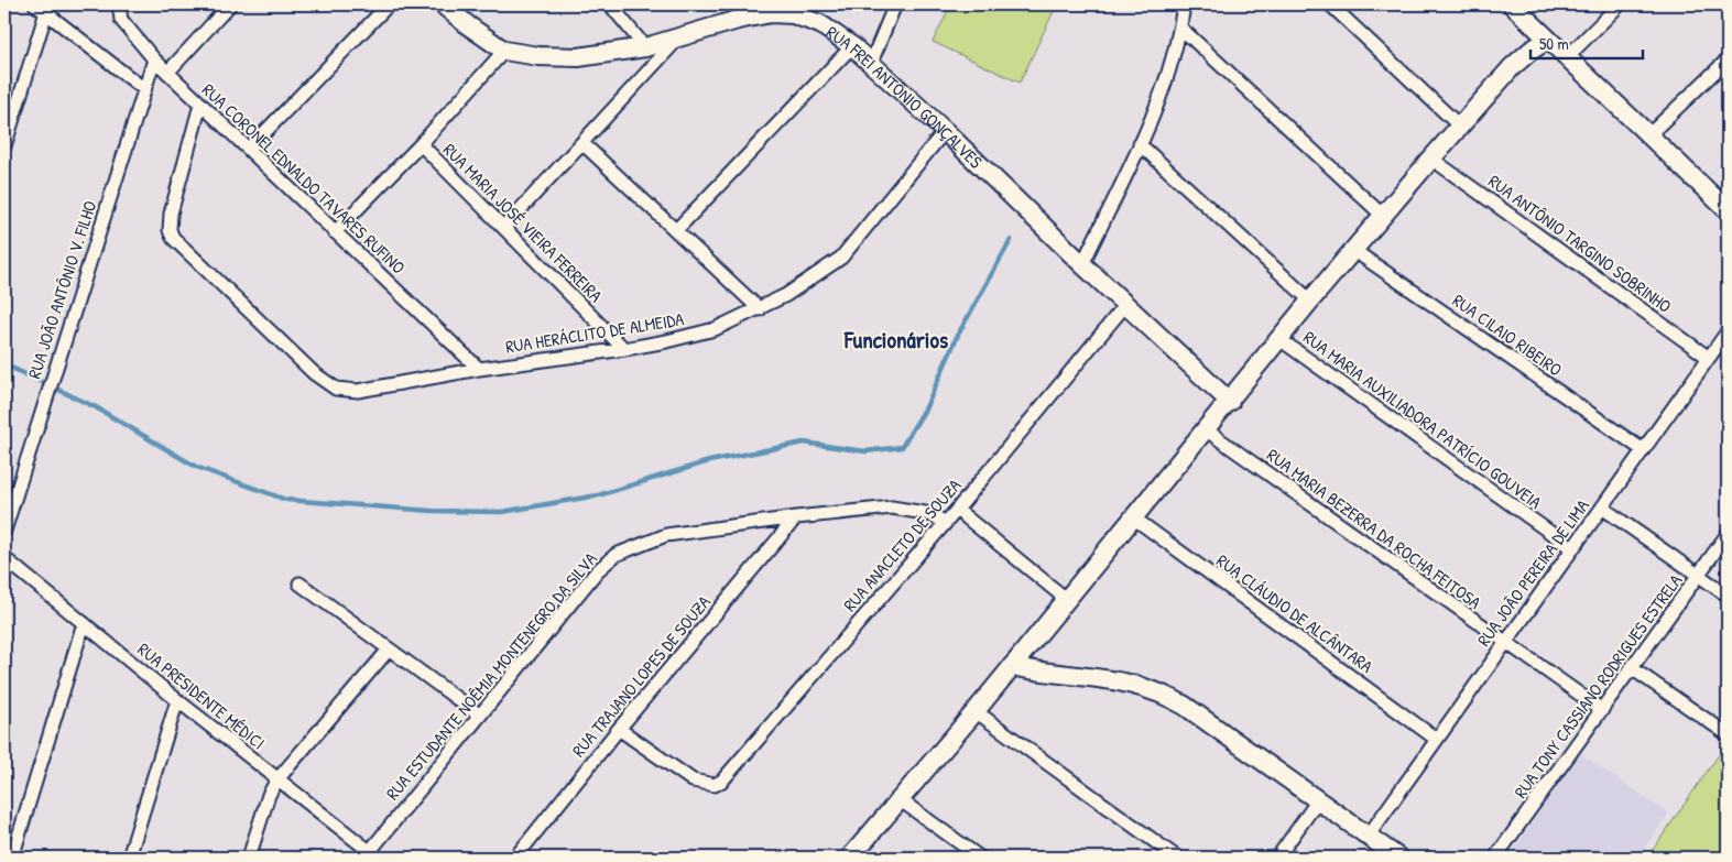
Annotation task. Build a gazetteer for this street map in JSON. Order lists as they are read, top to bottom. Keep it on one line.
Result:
{"streets":{"street":["RUA FREI ANTÔNIO GONÇALVES","RUA CORONEL EDNALDO TAVARES RUFINO","RUA MARIA JOSÉ VIEIRA FERREIRA","RUA ANTÔNIO TARGINO SOBRINHO","RUA JOÃO ANTÔNIO V. FILHO","RUA HERÁCLITO DE ALMEIDA","RUA CILAIO RIBEIRO","RUA MARIA AUXILIADORA PATRÍCIO GOUVEIA","RUA MARIA BEZERRA DA ROCHA FEITOSA","RUA ANACLETO DE SOUZA","RUA JOÃO PEREIRA DE LIMA","RUA CLÁUDIO DE ALCÂNTARA","RUA ESTUDANTE NOÊMIA MONTENEGRO DA SILVA","RUA TRAJANO LOPES DE SOUZA","RUA TONY CASSIANO RODRIGUES ESTRELA","RUA PRESIDENTE MÉDICI"]},"crossings":[["RUA FREI ANTÔNIO GONÇALVES","RUA HERÁCLITO DE ALMEIDA"],["RUA FREI ANTÔNIO GONÇALVES","RUA ANACLETO DE SOUZA"],["RUA CORONEL EDNALDO TAVARES RUFINO","RUA JOÃO ANTÔNIO V. FILHO"],["RUA CORONEL EDNALDO TAVARES RUFINO","RUA HERÁCLITO DE ALMEIDA"],["RUA MARIA JOSÉ VIEIRA FERREIRA","RUA HERÁCLITO DE ALMEIDA"],["RUA ANTÔNIO TARGINO SOBRINHO","RUA JOÃO PEREIRA DE LIMA"],["RUA CILAIO RIBEIRO","RUA JOÃO PEREIRA DE LIMA"],["RUA MARIA AUXILIADORA PATRÍCIO GOUVEIA","RUA JOÃO PEREIRA DE LIMA"],["RUA MARIA BEZERRA DA ROCHA FEITOSA","RUA JOÃO PEREIRA DE LIMA"],["RUA MARIA BEZERRA DA ROCHA FEITOSA","RUA TONY CASSIANO RODRIGUES ESTRELA"],["RUA ANACLETO DE SOUZA","RUA ESTUDANTE NOÊMIA MONTENEGRO DA SILVA"],["RUA ANACLETO DE SOUZA","RUA TRAJANO LOPES DE SOUZA"],["RUA JOÃO PEREIRA DE LIMA","RUA CLÁUDIO DE ALCÂNTARA"],["RUA ESTUDANTE NOÊMIA MONTENEGRO DA SILVA","RUA TRAJANO LOPES DE SOUZA"],["RUA ESTUDANTE NOÊMIA MONTENEGRO DA SILVA","RUA PRESIDENTE MÉDICI"]],"districts":["Funcionários"],"scale_bar":"50 m"}
